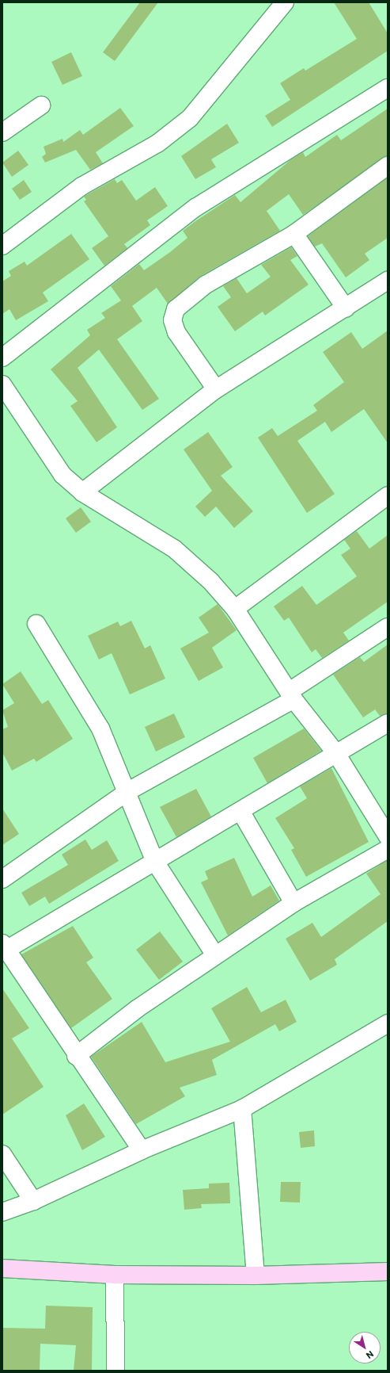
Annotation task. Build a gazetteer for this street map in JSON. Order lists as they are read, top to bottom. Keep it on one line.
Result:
{"north":"bottom right"}
